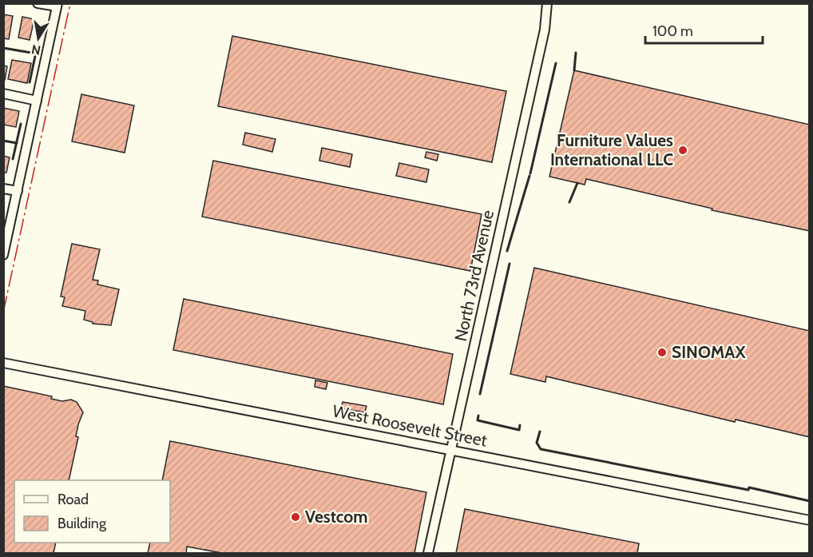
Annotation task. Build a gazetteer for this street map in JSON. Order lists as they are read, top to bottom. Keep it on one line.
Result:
{"streets":{"street":["North 73rd Avenue","West Roosevelt Street"]},"crossings":[["North 73rd Avenue","West Roosevelt Street"]],"places":["Furniture Values International LLC","SINOMAX","Vestcom"],"legend":["Road","Building"],"scale_bar":"100 m","north":"bottom"}
